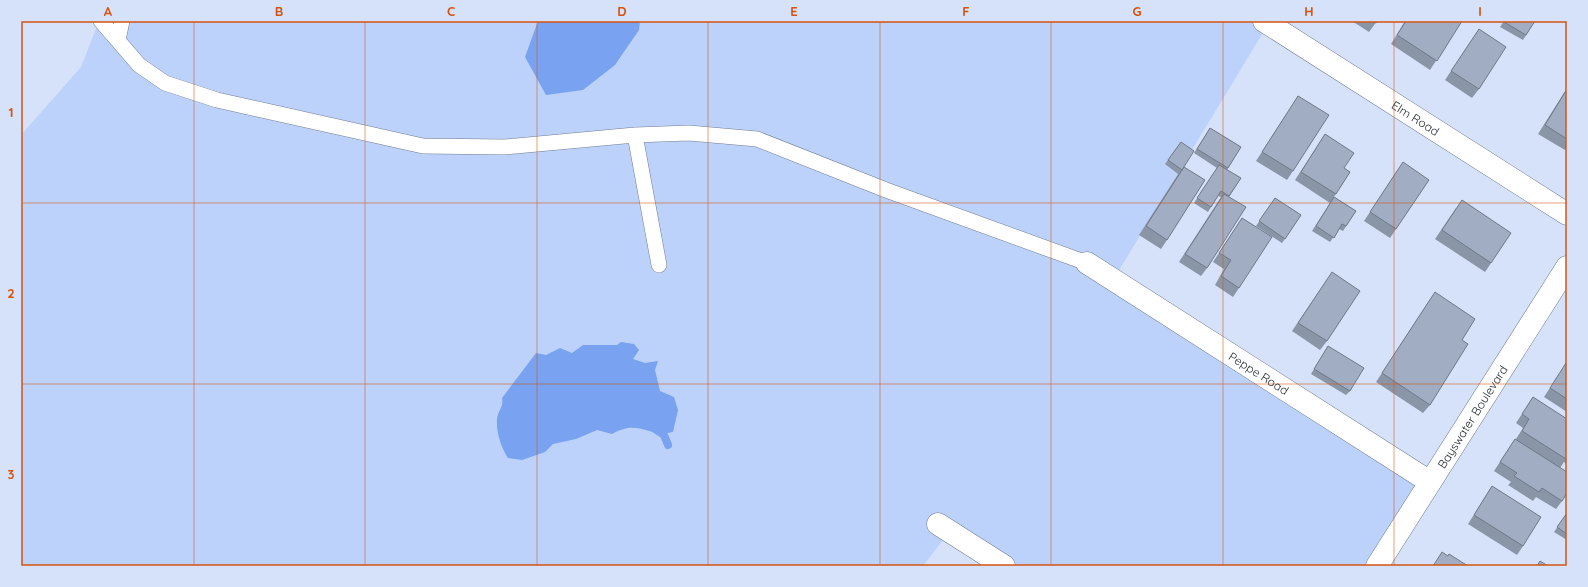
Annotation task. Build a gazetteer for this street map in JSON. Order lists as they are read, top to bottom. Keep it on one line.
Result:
{"streets":{"street":["Elm Road","Peppe Road","Bayswater Boulevard"]},"crossings":[["Peppe Road","Bayswater Boulevard"]],"grid":{"columns":["A","B","C","D","E","F","G","H","I"],"rows":["1","2","3"]}}
